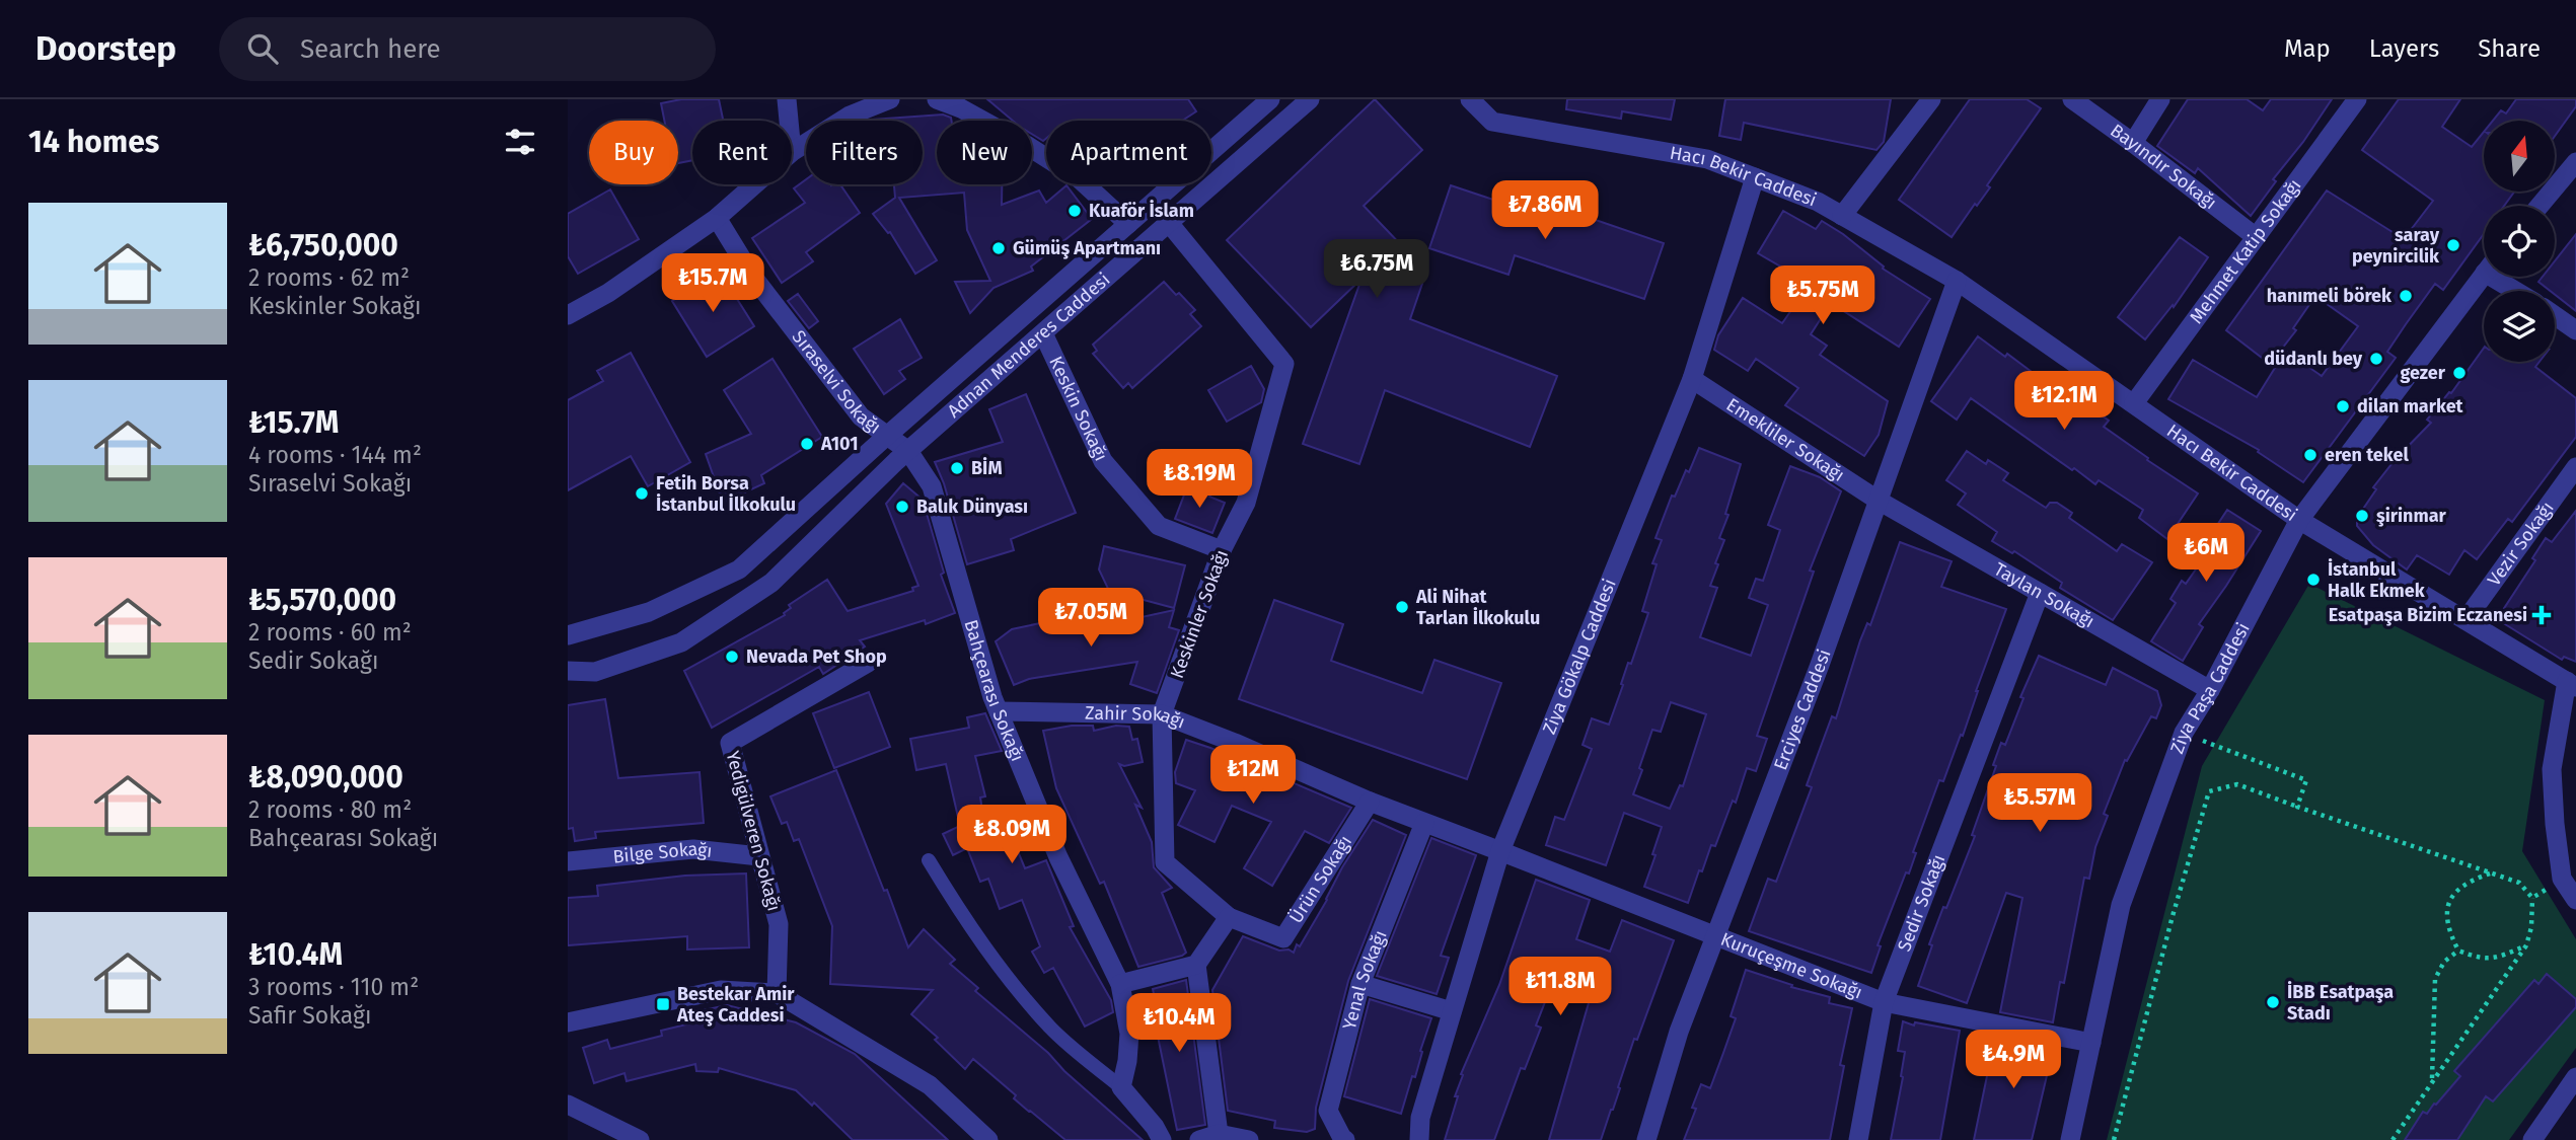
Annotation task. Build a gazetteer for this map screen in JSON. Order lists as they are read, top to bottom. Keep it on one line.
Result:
{"streets":{"street":["Bayındır Sokağı","Hacı Bekir Caddesi","Mehmet Katip Sokağı","Adnan Menderes Caddesi","Sıraselvi Sokağı","Keskin Sokağı","Emekliler Sokağı","Vezir Sokağı","Taylan Sokağı","Keskinler Sokağı","Ziya Gökalp Caddesi","Ziya Paşa Caddesi","Bahçearası Sokağı","Erciyes Caddesi","Zahir Sokağı","Yedigülveren Sokağı","Bilge Sokağı","Ürün Sokağı","Sedir Sokağı","Kuruçeşme Sokağı","Yenal Sokağı"]},"crossings":[["Bayındır Sokağı","Mehmet Katip Sokağı"],["Hacı Bekir Caddesi","Mehmet Katip Sokağı"],["Hacı Bekir Caddesi","Vezir Sokağı"],["Hacı Bekir Caddesi","Ziya Gökalp Caddesi"],["Hacı Bekir Caddesi","Ziya Paşa Caddesi"],["Hacı Bekir Caddesi","Erciyes Caddesi"],["Adnan Menderes Caddesi","Sıraselvi Sokağı"],["Adnan Menderes Caddesi","Keskin Sokağı"],["Adnan Menderes Caddesi","Keskinler Sokağı"],["Adnan Menderes Caddesi","Bahçearası Sokağı"],["Keskin Sokağı","Keskinler Sokağı"],["Emekliler Sokağı","Taylan Sokağı"],["Emekliler Sokağı","Ziya Gökalp Caddesi"],["Emekliler Sokağı","Erciyes Caddesi"],["Taylan Sokağı","Ziya Paşa Caddesi"],["Taylan Sokağı","Erciyes Caddesi"],["Taylan Sokağı","Sedir Sokağı"],["Keskinler Sokağı","Zahir Sokağı"],["Ziya Gökalp Caddesi","Zahir Sokağı"],["Ziya Gökalp Caddesi","Kuruçeşme Sokağı"],["Ziya Paşa Caddesi","Kuruçeşme Sokağı"],["Bahçearası Sokağı","Zahir Sokağı"],["Erciyes Caddesi","Kuruçeşme Sokağı"],["Zahir Sokağı","Ürün Sokağı"],["Zahir Sokağı","Kuruçeşme Sokağı"],["Zahir Sokağı","Yenal Sokağı"],["Yedigülveren Sokağı","Bilge Sokağı"],["Sedir Sokağı","Kuruçeşme Sokağı"]],"places":{"other":["Kuaför İslam","saray peynircilik","Gümüş Apartmanı","hanımeli börek","düdanlı bey","gezer","dilan market","A101","eren tekel","BİM","Fetih Borsa İstanbul İlkokulu","Balık Dünyası","şirinmar","İstanbul Halk Ekmek","Ali Nihat Tarlan İlkokulu","Nevada Pet Shop","İBB Esatpaşa Stadı"],"health":["Esatpaşa Bizim Eczanesi"],"transit":["Bestekar Amir Ateş Caddesi"]},"north":"top","page":{"header":"Doorstep","search":"Search here","nav":["Map","Layers","Share"],"heading":"14 homes","chip":["Buy","Rent","Filters","New","Apartment"],"price":["₺7.86M","₺6.75M","₺15.7M","₺5.75M","₺12.1M","₺8.19M","₺6M","₺7.05M","₺12M","₺5.57M","₺8.09M","₺11.8M","₺10.4M","₺4.9M"],"list":[{"name":"₺6,750,000","note":"2 rooms · 62 m² · Keskinler Sokağı"},{"name":"₺15.7M","note":"4 rooms · 144 m² · Sıraselvi Sokağı"},{"name":"₺5,570,000","note":"2 rooms · 60 m² · Sedir Sokağı"},{"name":"₺8,090,000","note":"2 rooms · 80 m² · Bahçearası Sokağı"},{"name":"₺10.4M","note":"3 rooms · 110 m² · Safir Sokağı"}]}}
